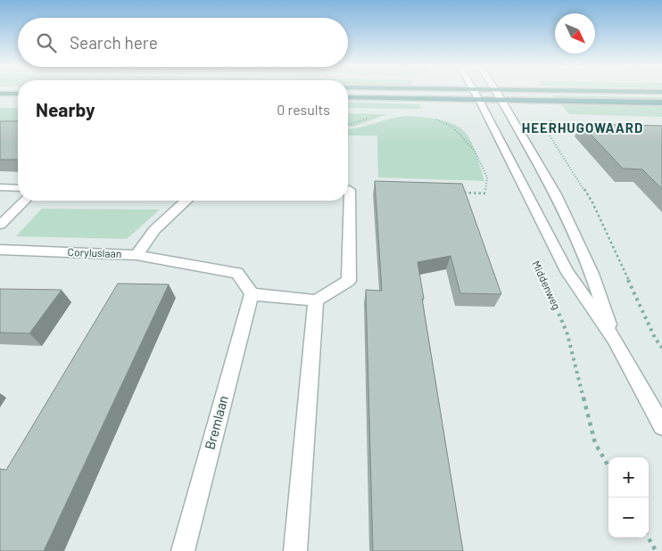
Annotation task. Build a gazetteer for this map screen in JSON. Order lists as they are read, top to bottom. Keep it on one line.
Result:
{"streets":{"street":["Coryluslaan","Bremlaan"],"path":["Middenweg"]},"districts":["HEERHUGOWAARD"],"north":"bottom right","page":{"search":"Search here","heading":["Nearby","0 results"],"map_buttons":["+","−"]}}
